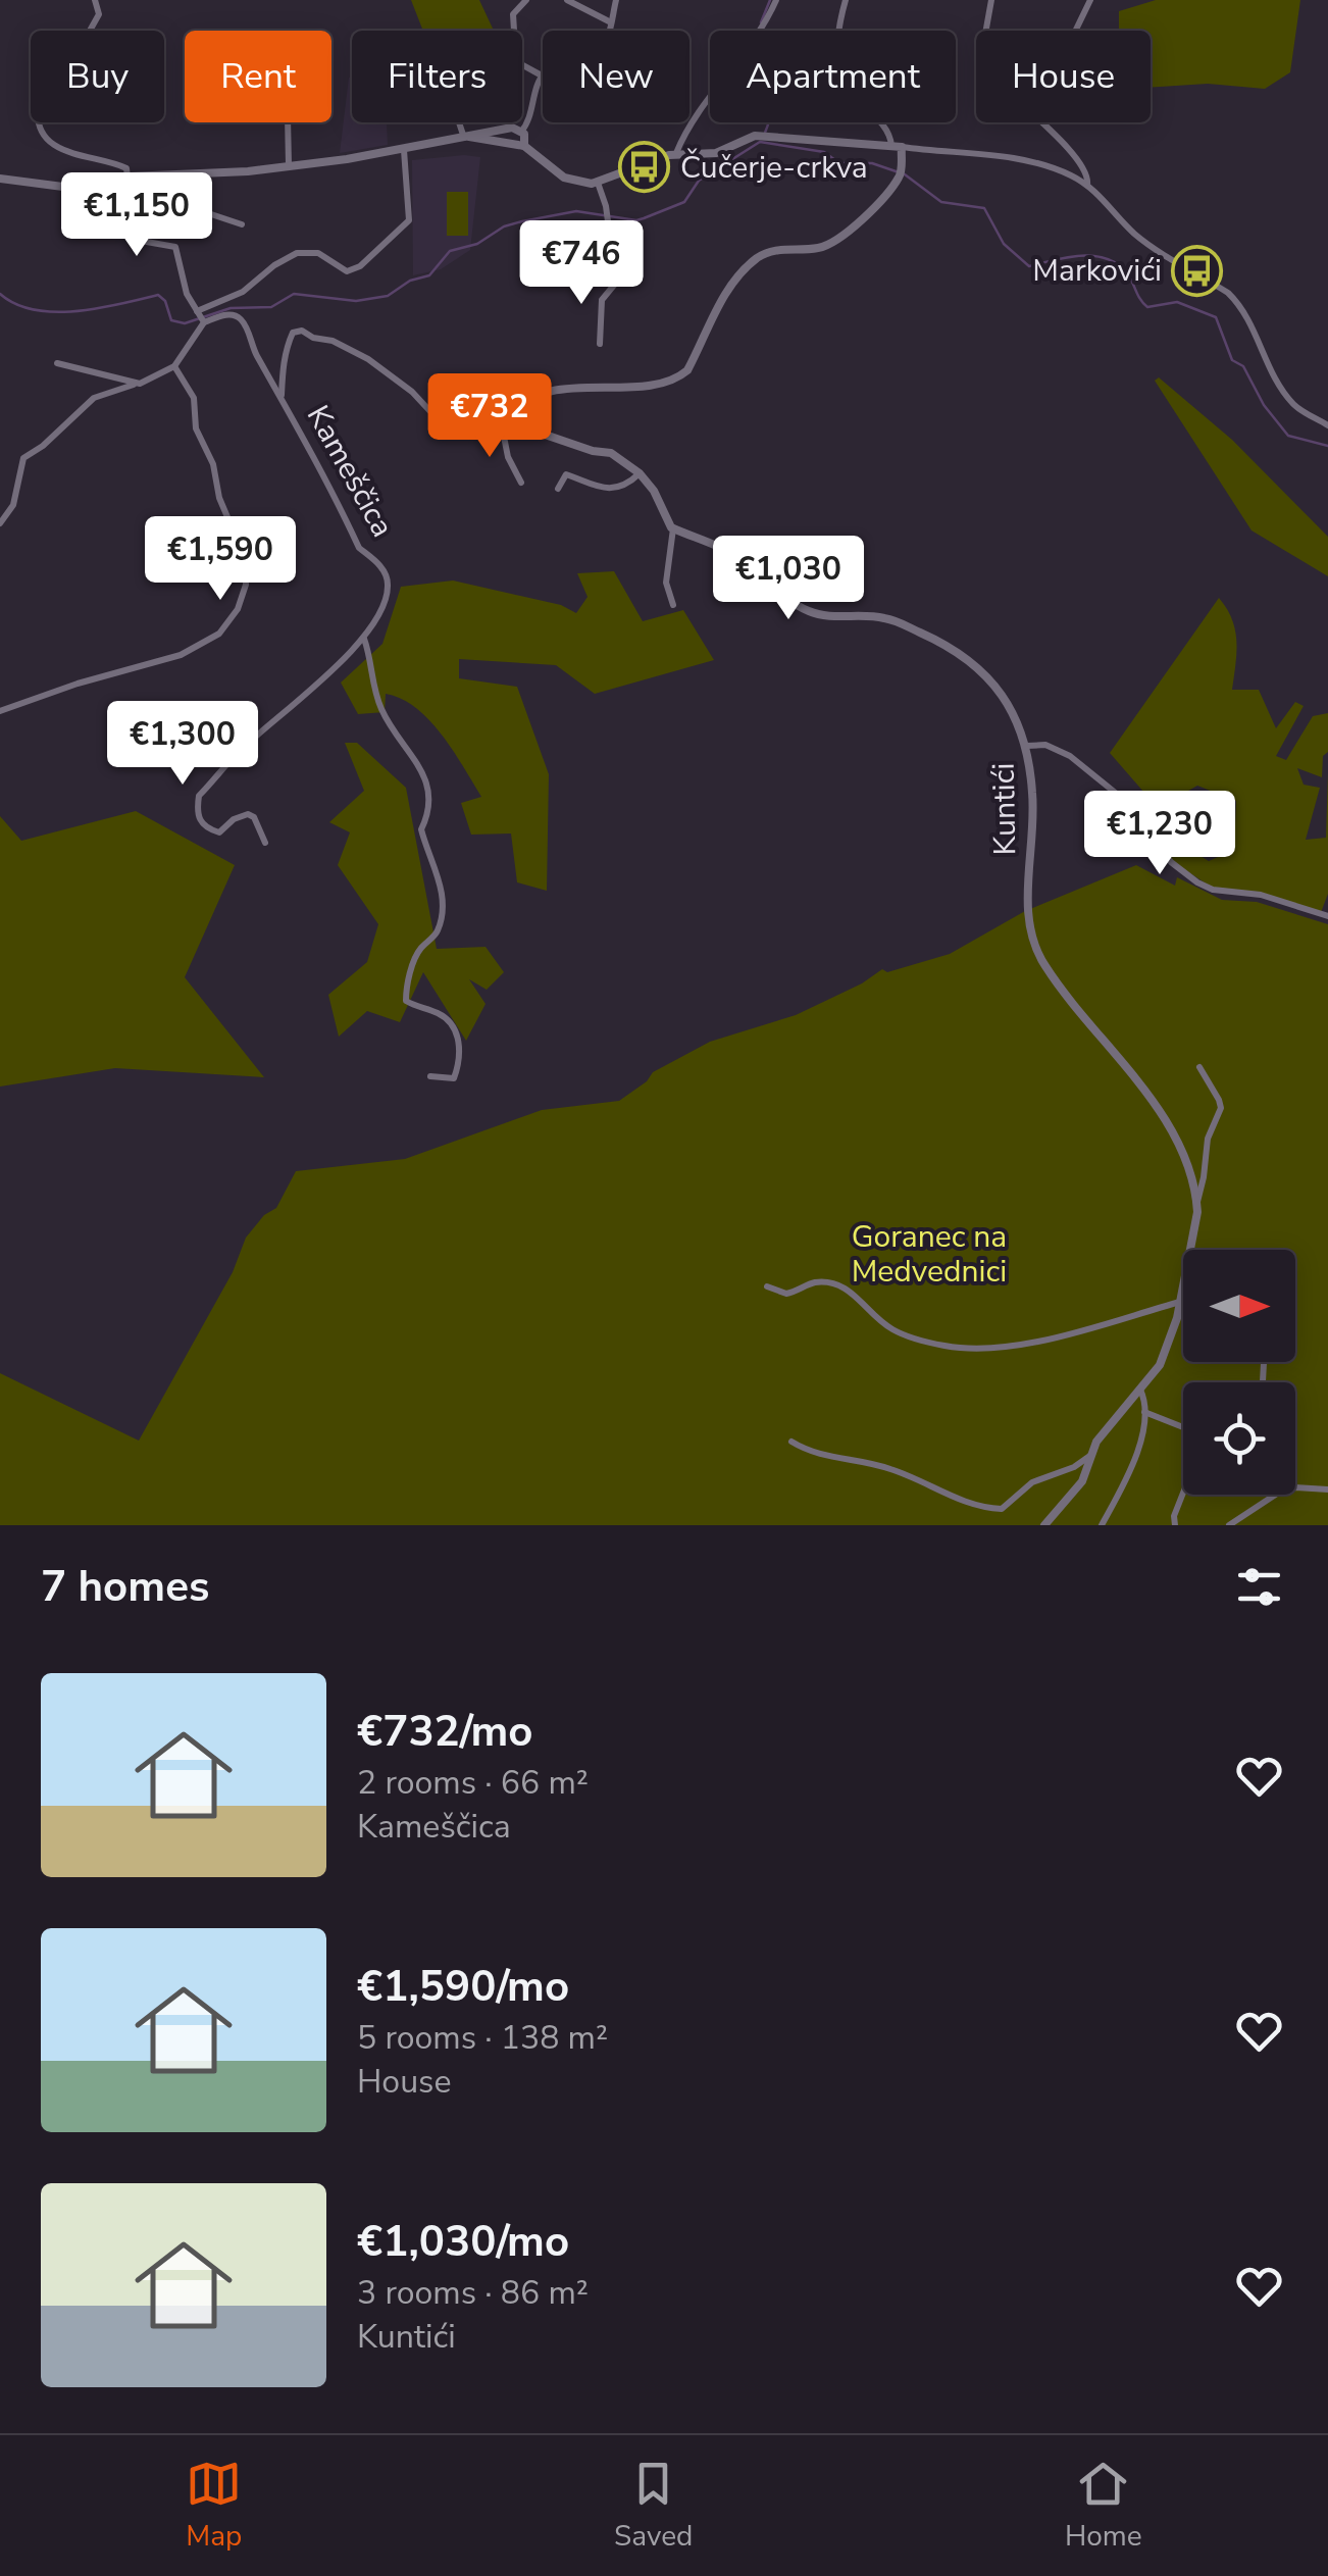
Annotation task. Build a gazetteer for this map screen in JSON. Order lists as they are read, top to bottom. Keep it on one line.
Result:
{"streets":{"street":["Kameščica","Kuntići"]},"parks":["Goranec na Medvednici"],"places":{"bus stop":["Čučerje-crkva","Markovići"]},"north":"right","page":{"chip":["Buy","Rent","Filters","New","Apartment","House"],"price":["€1,150","€746","€732","€1,590","€1,030","€1,300","€1,230"],"heading":"7 homes","list":[{"name":"€732/mo","note":"2 rooms · 66 m² · Kameščica"},{"name":"€1,590/mo","note":"5 rooms · 138 m² · House"},{"name":"€1,030/mo","note":"3 rooms · 86 m² · Kuntići"}],"tabs":["Map","Saved","Home"]}}
